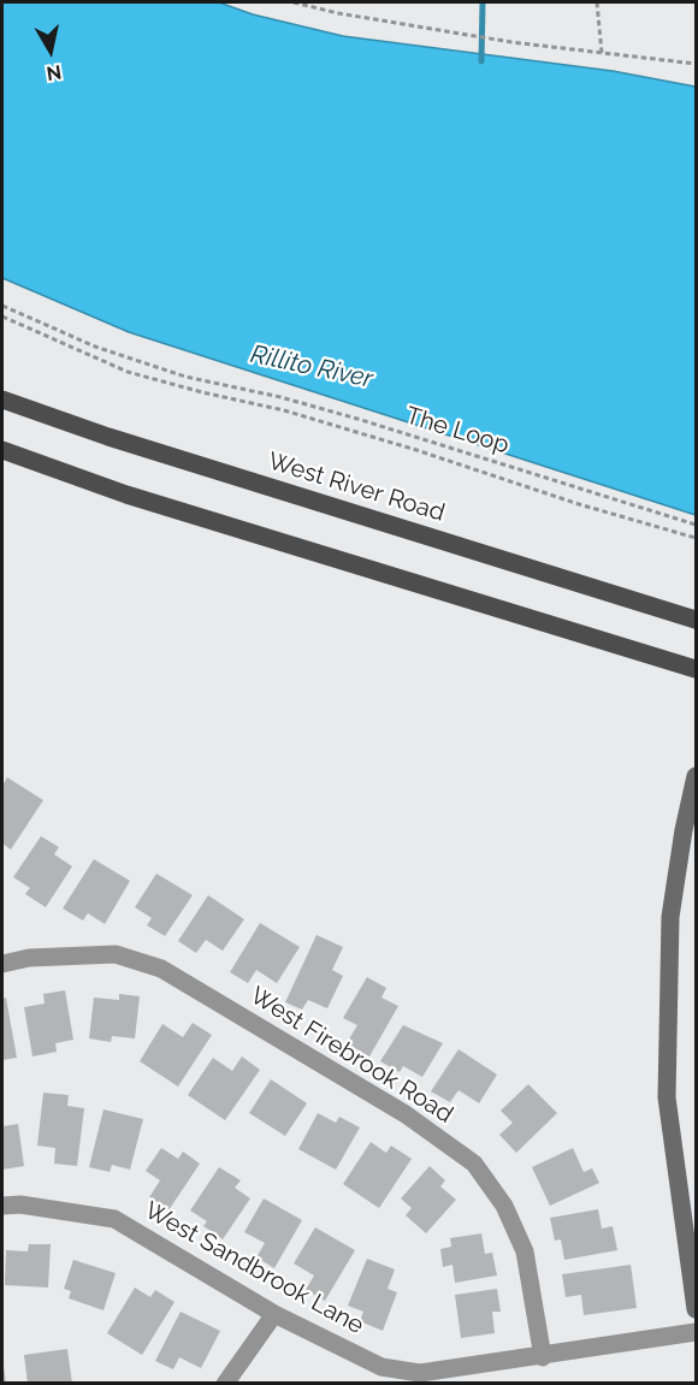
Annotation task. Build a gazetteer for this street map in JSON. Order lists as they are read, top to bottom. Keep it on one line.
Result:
{"streets":{"main road":["West River Road"],"street":["West Firebrook Road","West Sandbrook Lane"],"path":["The Loop"]},"crossings":[["West Firebrook Road","West Sandbrook Lane"]],"water":["Rillito River"],"north":"bottom"}
